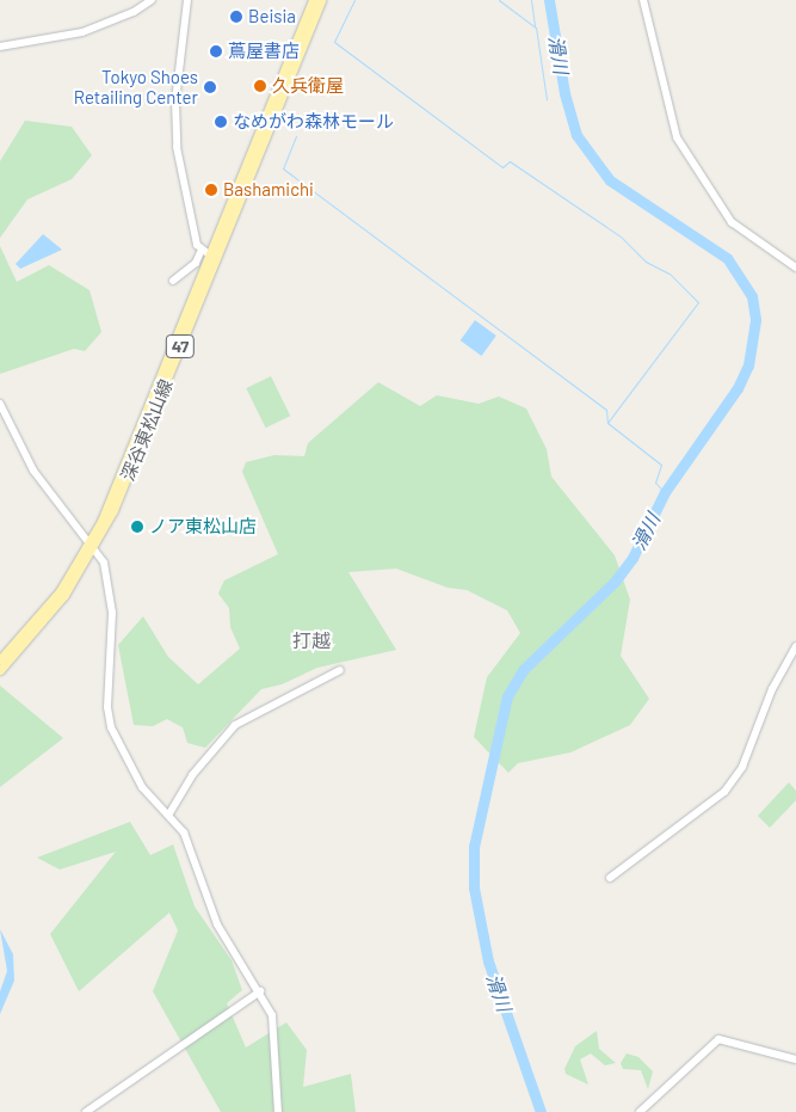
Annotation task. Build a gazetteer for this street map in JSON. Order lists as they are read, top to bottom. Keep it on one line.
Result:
{"streets":{"main road":["47","深谷東松山線"]},"districts":["打越"],"water":["滑川"],"places":["Beisia","蔦屋書店","久兵衛屋","Tokyo Shoes Retailing Center","なめがわ森林モール","Bashamichi","ノア東松山店"]}
